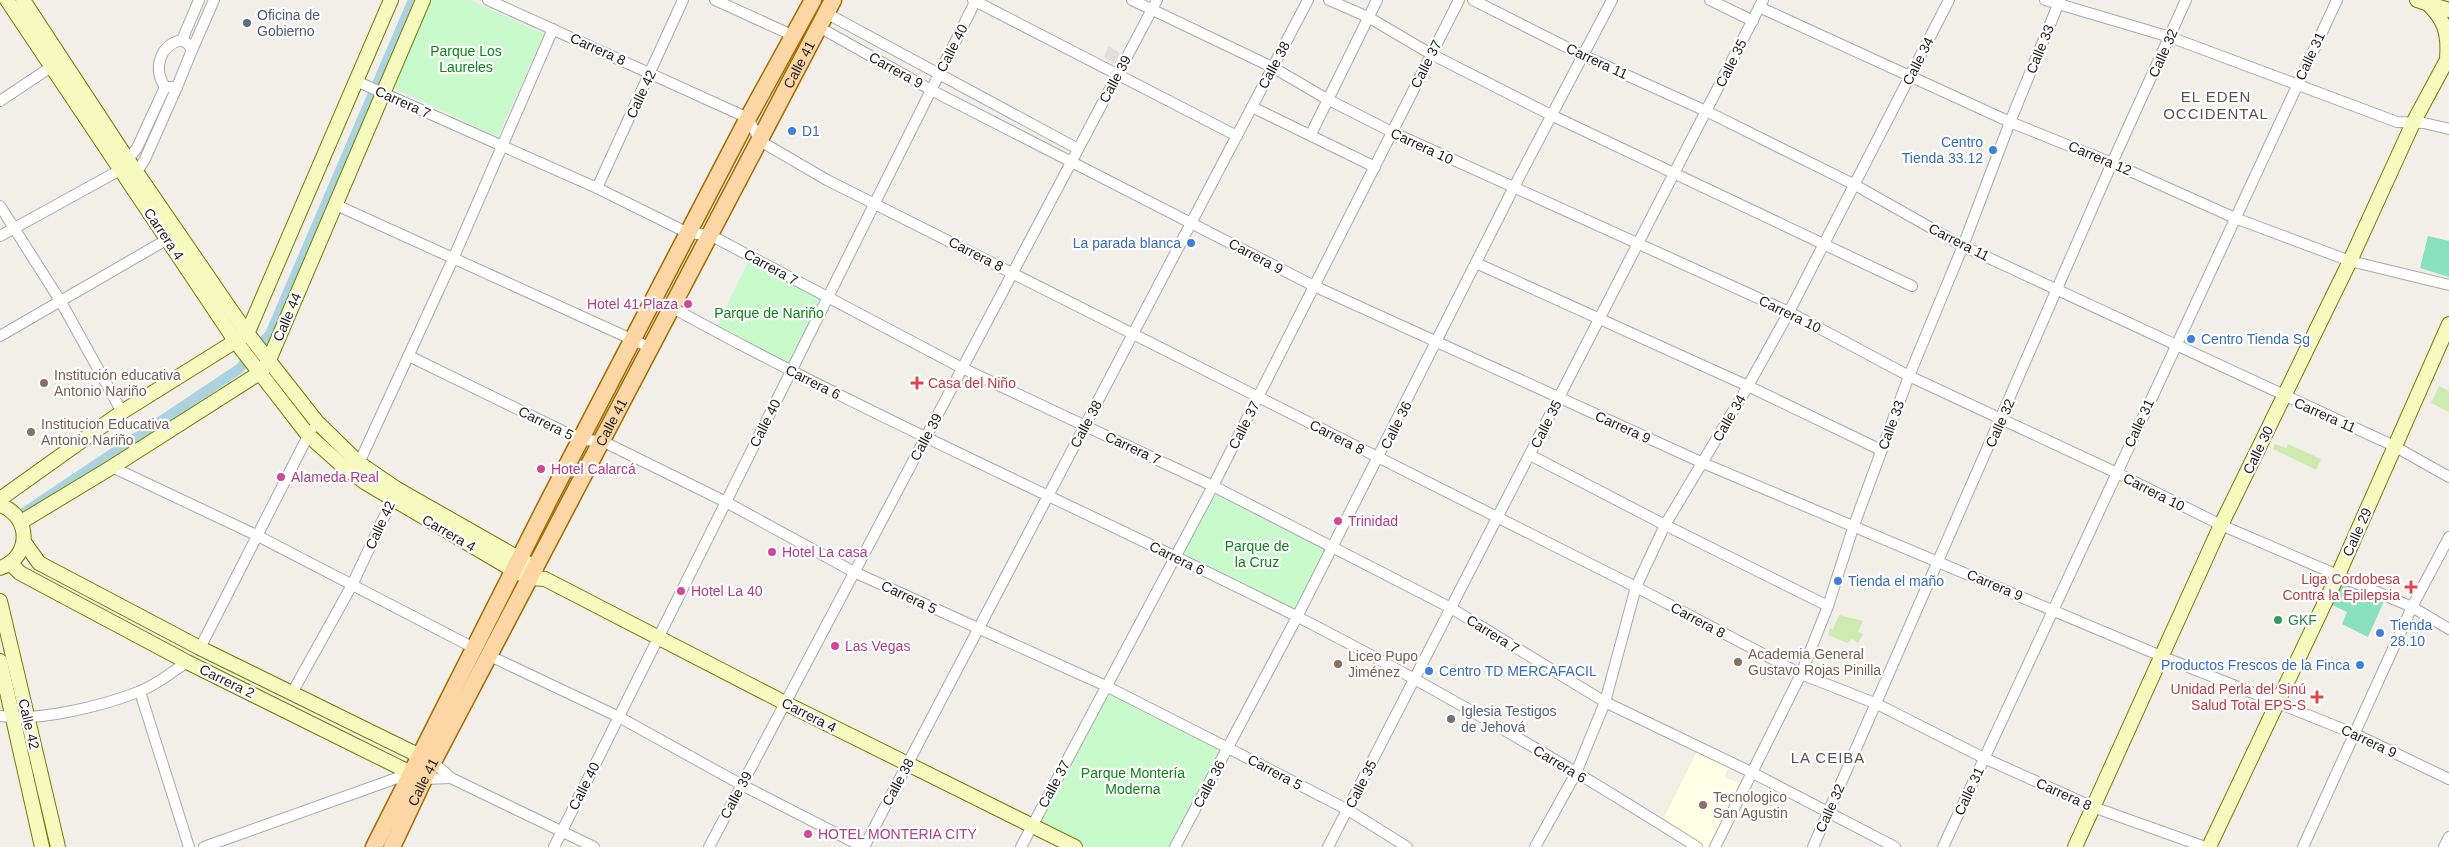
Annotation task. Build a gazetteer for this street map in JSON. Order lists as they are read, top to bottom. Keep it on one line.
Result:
{"streets":{"main road":["Calle 41"],"street":["Calle 40","Carrera 8","Calle 33","Calle 32","Calle 31","Carrera 11","Calle 34","Calle 35","Calle 37","Calle 38","Carrera 9","Calle 39","Calle 42","Carrera 7","Carrera 10","Carrera 12","Carrera 4","Calle 44","Carrera 6","Carrera 5","Calle 36","Calle 30","Calle 29","Carrera 2"]},"crossings":[["Calle 40","Carrera 8"],["Calle 40","Carrera 9"],["Calle 40","Carrera 7"],["Calle 40","Carrera 4"],["Calle 40","Carrera 6"],["Calle 40","Carrera 5"],["Calle 40","Carrera 2"],["Carrera 8","Calle 33"],["Carrera 8","Calle 32"],["Carrera 8","Calle 31"],["Carrera 8","Calle 34"],["Carrera 8","Calle 35"],["Carrera 8","Calle 41"],["Carrera 8","Calle 37"],["Carrera 8","Calle 38"],["Carrera 8","Calle 39"],["Carrera 8","Calle 42"],["Carrera 8","Calle 36"],["Carrera 8","Calle 30"],["Calle 33","Carrera 11"],["Calle 33","Carrera 9"],["Calle 33","Carrera 7"],["Calle 33","Carrera 10"],["Calle 33","Carrera 12"],["Calle 32","Carrera 11"],["Calle 32","Carrera 9"],["Calle 32","Carrera 7"],["Calle 32","Carrera 10"],["Calle 32","Carrera 12"],["Calle 31","Carrera 11"],["Calle 31","Carrera 9"],["Calle 31","Carrera 10"],["Calle 31","Carrera 12"],["Carrera 11","Calle 34"],["Carrera 11","Calle 35"],["Carrera 11","Calle 36"],["Carrera 11","Calle 30"],["Carrera 11","Calle 29"],["Calle 34","Carrera 9"],["Calle 34","Carrera 7"],["Calle 34","Carrera 10"],["Calle 34","Carrera 12"],["Calle 34","Carrera 6"],["Calle 35","Carrera 9"],["Calle 35","Carrera 7"],["Calle 35","Carrera 10"],["Calle 35","Carrera 12"],["Calle 35","Carrera 6"],["Calle 35","Carrera 5"],["Calle 41","Carrera 9"],["Calle 41","Carrera 7"],["Calle 41","Carrera 4"],["Calle 41","Carrera 6"],["Calle 41","Carrera 5"],["Calle 41","Carrera 2"],["Calle 37","Carrera 9"],["Calle 37","Carrera 7"],["Calle 37","Carrera 10"],["Calle 37","Carrera 4"],["Calle 37","Carrera 6"],["Calle 37","Carrera 5"],["Calle 38","Carrera 9"],["Calle 38","Carrera 7"],["Calle 38","Carrera 10"],["Calle 38","Carrera 4"],["Calle 38","Carrera 6"],["Calle 38","Carrera 5"],["Carrera 9","Calle 39"],["Carrera 9","Calle 36"],["Carrera 9","Calle 30"],["Carrera 9","Calle 29"],["Calle 39","Carrera 7"],["Calle 39","Carrera 10"],["Calle 39","Carrera 4"],["Calle 39","Carrera 6"],["Calle 39","Carrera 5"],["Calle 42","Carrera 7"],["Calle 42","Carrera 4"],["Calle 42","Carrera 2"],["Carrera 7","Calle 44"],["Carrera 7","Calle 36"],["Carrera 10","Calle 36"],["Carrera 10","Calle 30"],["Carrera 10","Calle 29"],["Carrera 12","Calle 30"],["Carrera 4","Calle 44"],["Carrera 6","Calle 36"],["Carrera 5","Calle 36"]],"districts":["EL EDEN OCCIDENTAL","LA CEIBA"],"parks":["Parque Los Laureles","Parque de Nariño","Parque de la Cruz","Parque Montería Moderna"],"places":{"other":["Oficina de Gobierno","D1","Centro Tienda 33.12","La parada blanca","Hotel 41 Plaza","Centro Tienda Sg","Institución educativa Antonio Nariño","Institucion Educativa Antonio Nariño","Hotel Calarcá","Alameda Real","Trinidad","Hotel La casa","Tienda el maño","Hotel La 40","GKF","Tienda 28.10","Las Vegas","Academia General Gustavo Rojas Pinilla","Liceo Pupo Jiménez","Productos Frescos de la Finca","Centro TD MERCAFACIL","Iglesia Testigos de Jehová","Tecnologico San Agustin","HOTEL MONTERIA CITY"],"health":["Casa del Niño","Liga Cordobesa Contra la Epilepsia","Unidad Perla del Sinú Salud Total EPS-S"]}}
